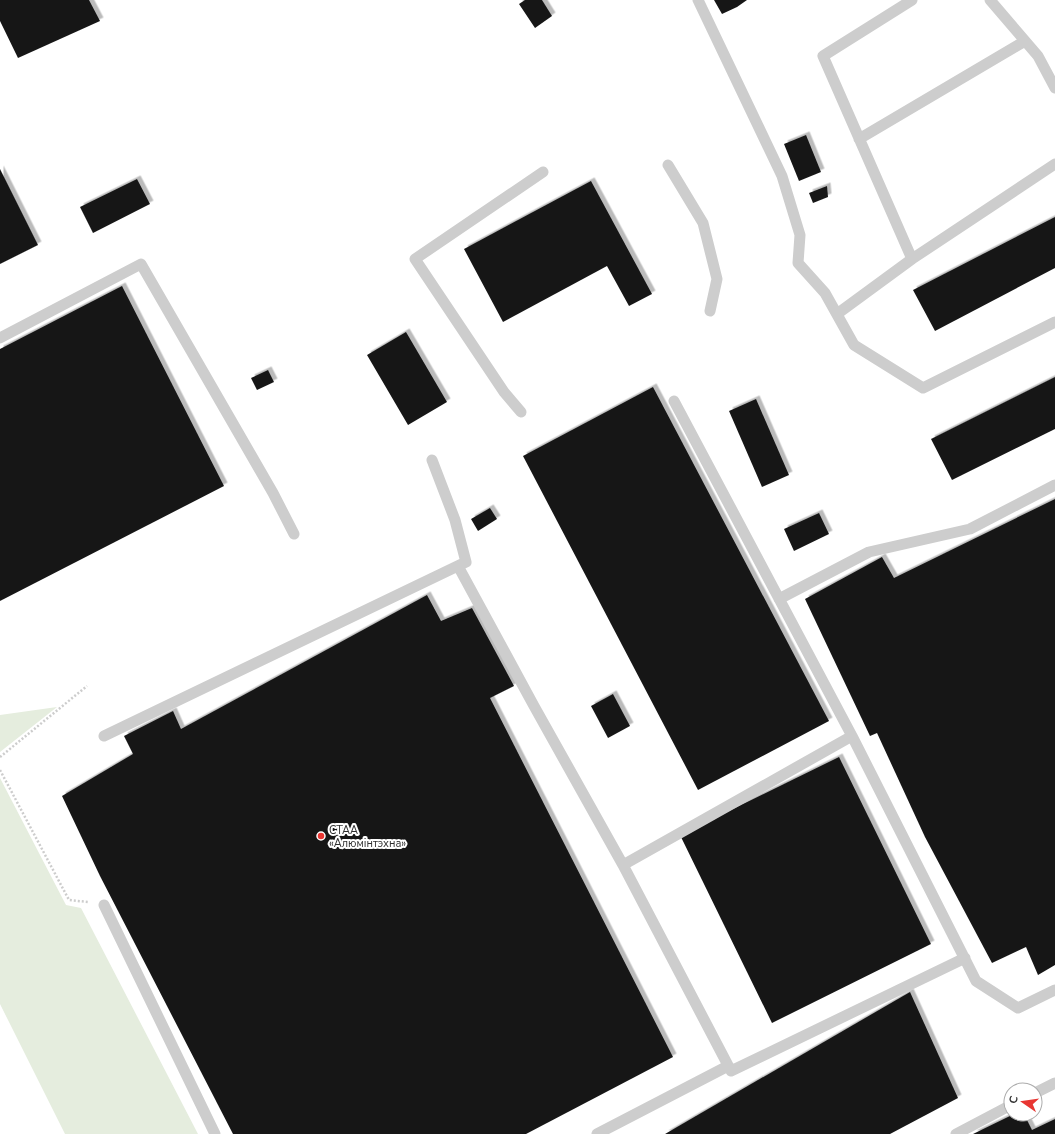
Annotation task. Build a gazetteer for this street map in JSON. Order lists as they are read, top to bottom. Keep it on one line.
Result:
{"places":["СТАА «Алюмінтэхна»"],"north":"left"}
